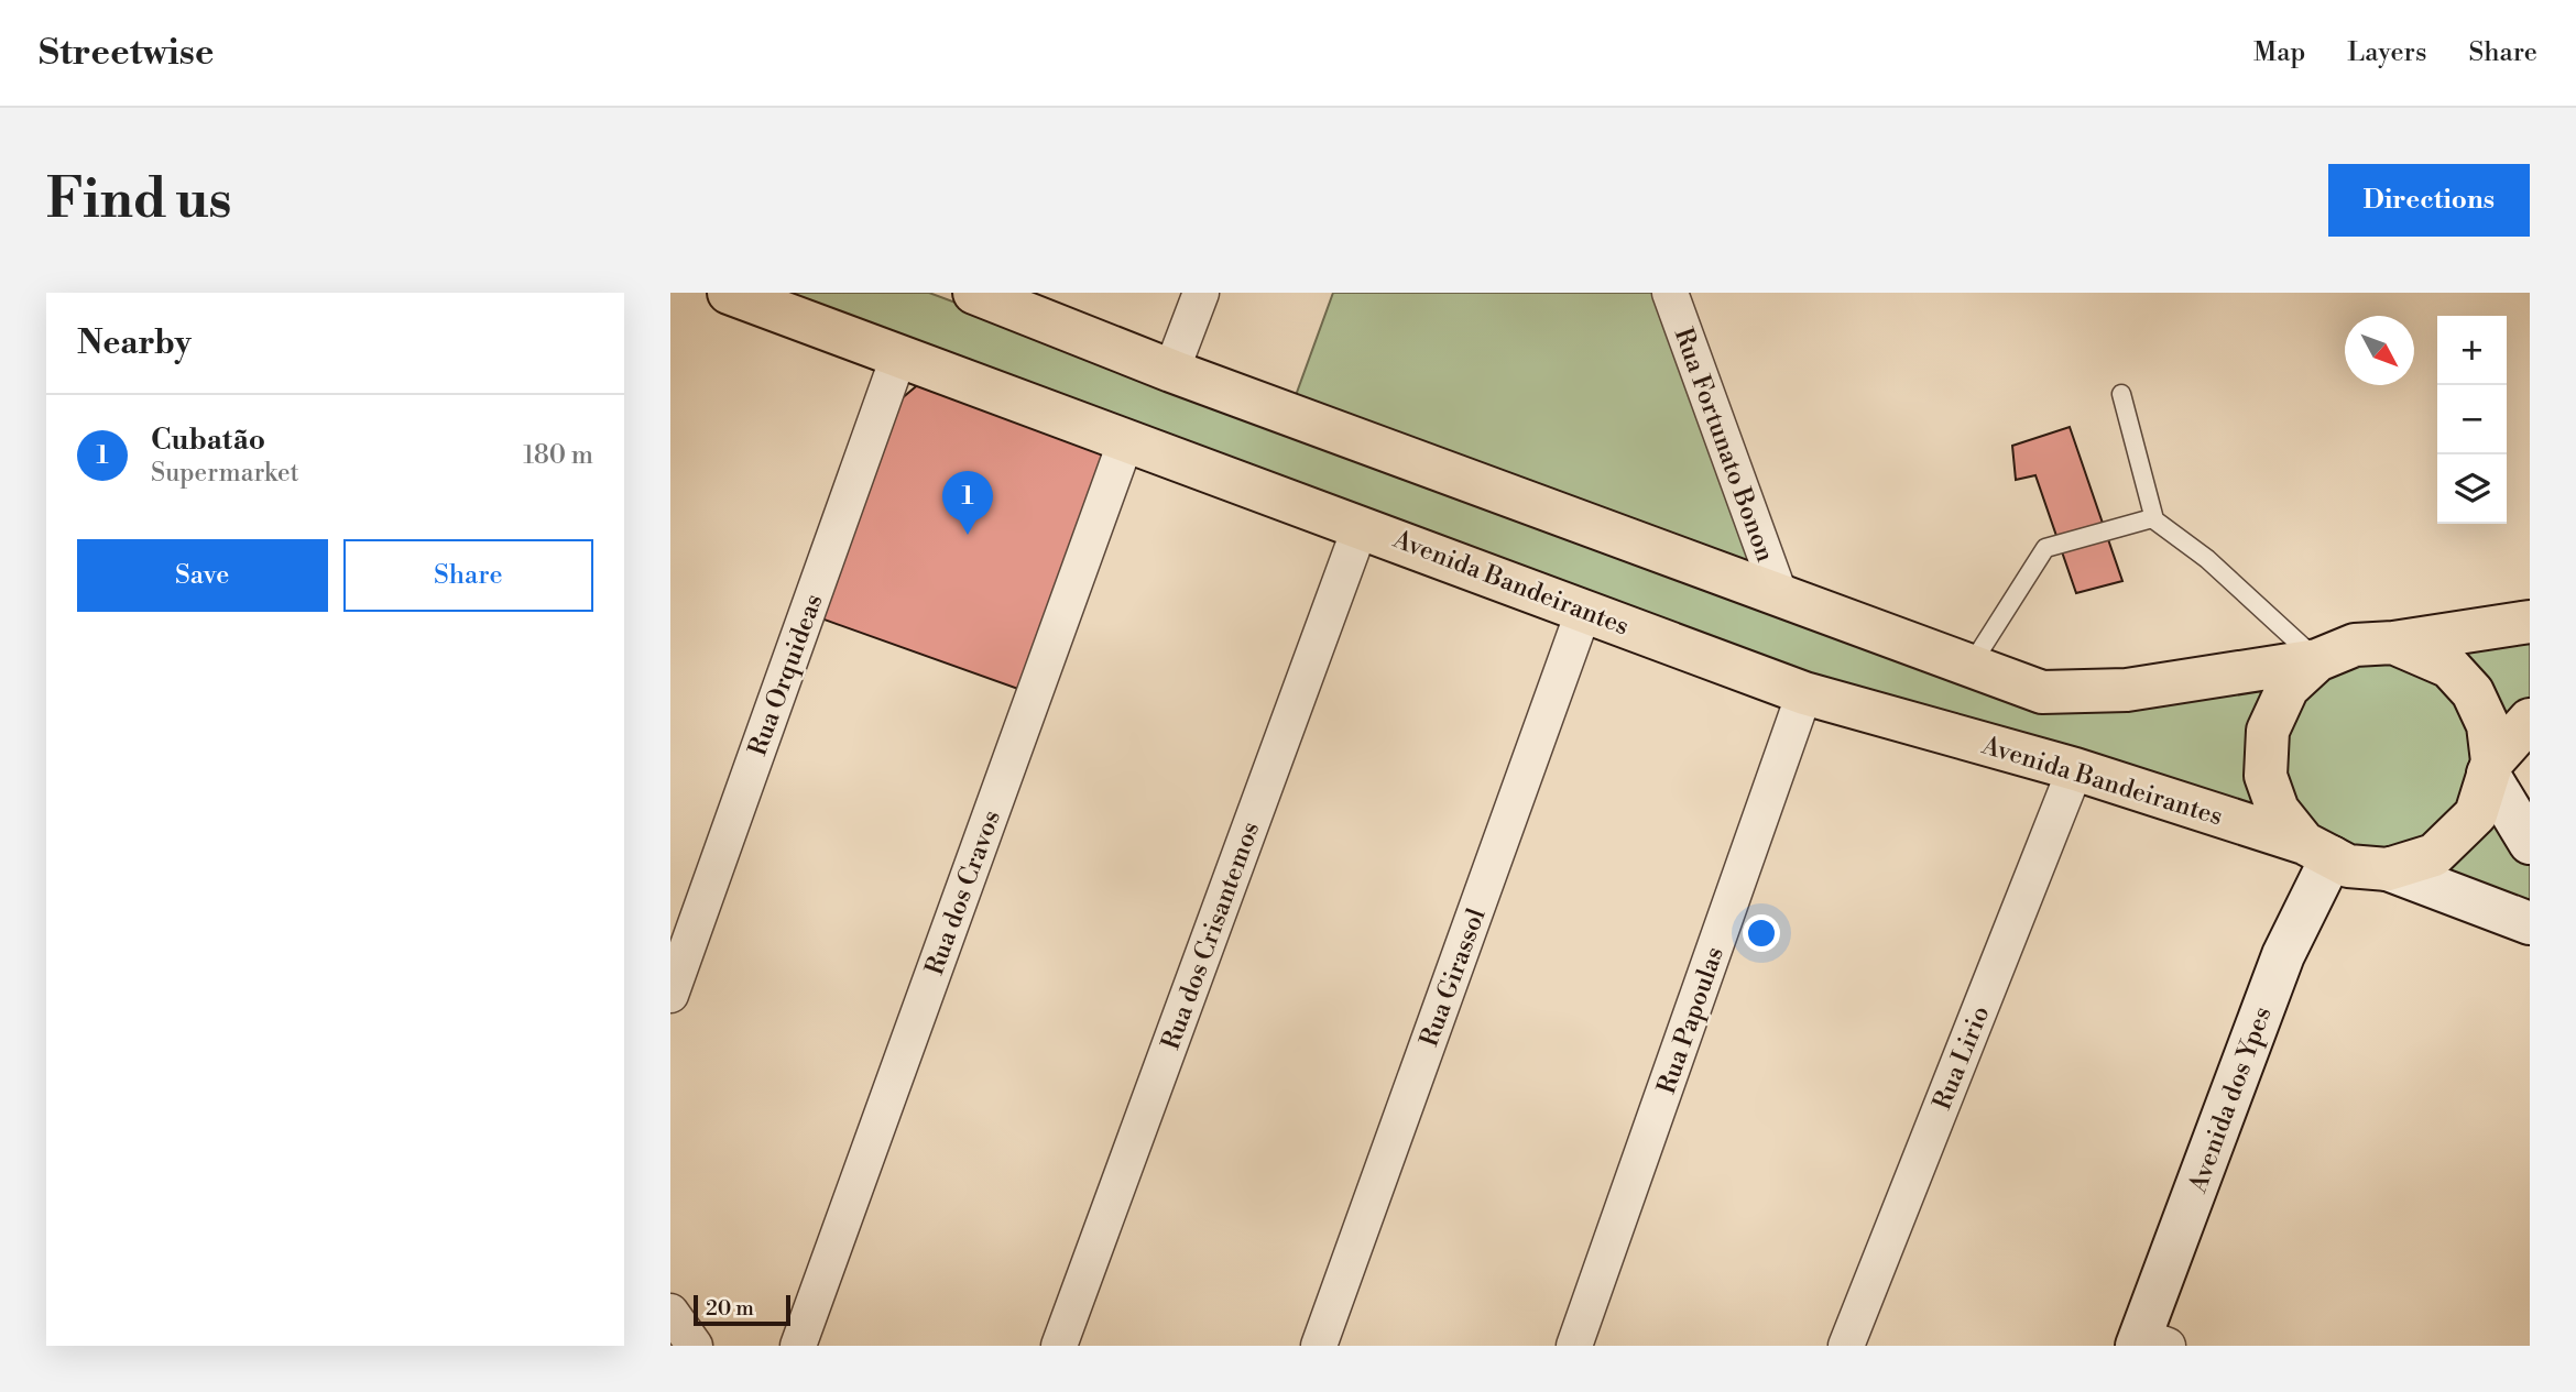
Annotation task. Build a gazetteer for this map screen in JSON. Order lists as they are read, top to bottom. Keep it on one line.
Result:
{"streets":{"main road":["Avenida Bandeirantes","Avenida dos Ypes"],"street":["Rua Fortunato Bonon","Rua Orquideas","Rua dos Cravos","Rua dos Crisantemos","Rua Girassol","Rua Papoulas","Rua Lirio"]},"crossings":[["Avenida Bandeirantes","Rua Orquideas"],["Avenida Bandeirantes","Rua dos Cravos"],["Avenida Bandeirantes","Rua dos Crisantemos"],["Avenida Bandeirantes","Rua Girassol"],["Avenida Bandeirantes","Rua Papoulas"],["Avenida Bandeirantes","Rua Lirio"],["Avenida Bandeirantes","Avenida dos Ypes"]],"scale_bar":"20 m","north":"bottom right","page":{"header":"Streetwise","nav":["Map","Layers","Share"],"buttons":["Directions",["Save","Share"]],"title":"Find us","heading":"Nearby","map_buttons":["+","−"],"list":[{"mark":"1","name":"Cubatão","note":"Supermarket","value":"180 m"}],"pins":"1","scale":"20 m"}}
